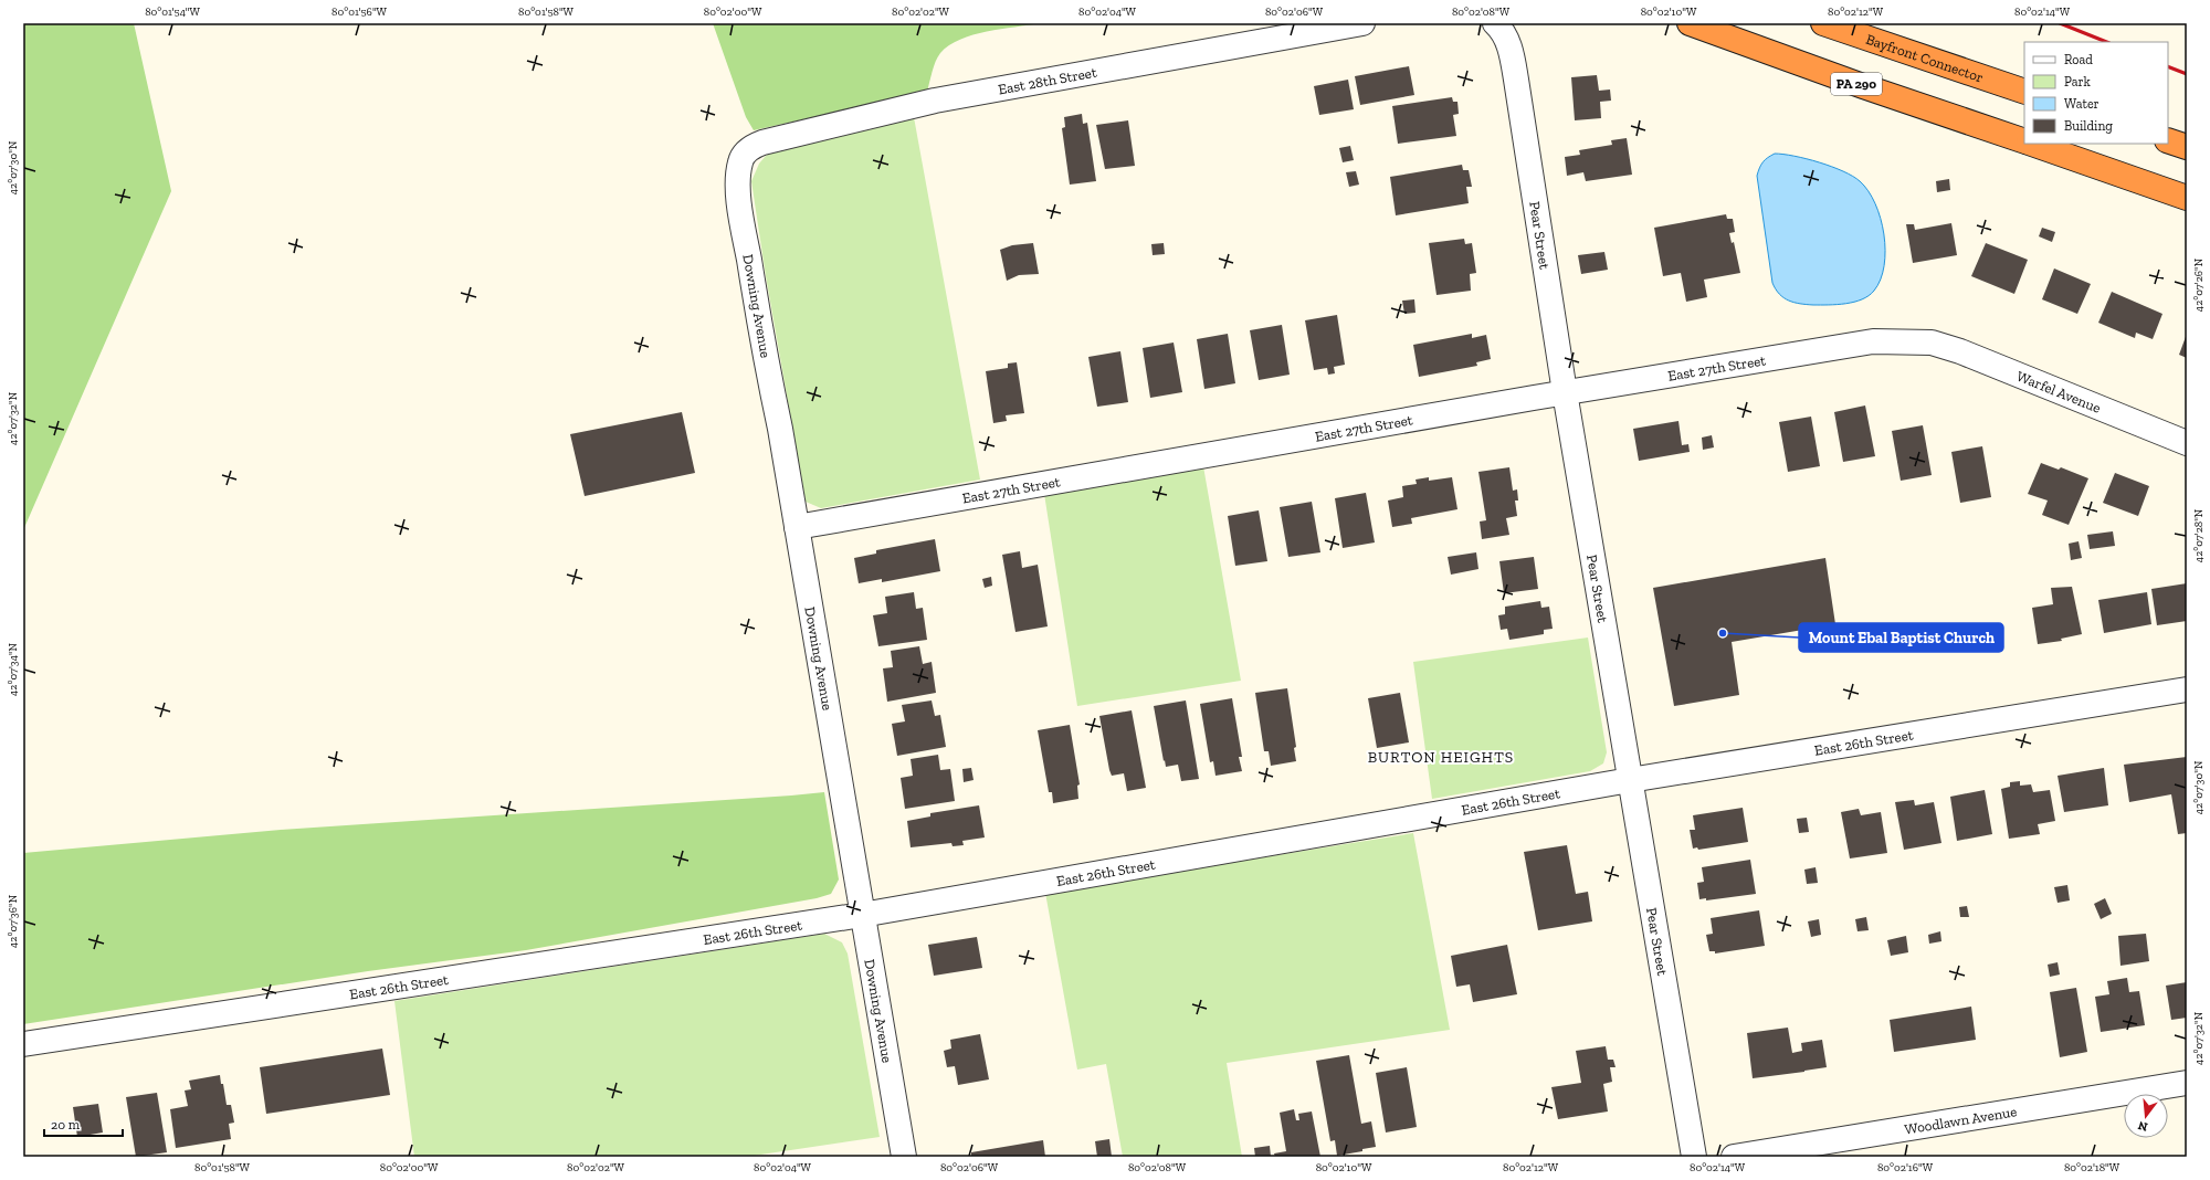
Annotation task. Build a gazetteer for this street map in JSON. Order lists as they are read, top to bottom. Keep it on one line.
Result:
{"streets":{"highway":["Bayfront Connector","PA 290"],"street":["East 28th Street","Pear Street","Downing Avenue","East 27th Street","Warfel Avenue","East 26th Street","Woodlawn Avenue"]},"crossings":[["East 28th Street","Downing Avenue"],["Pear Street","East 27th Street"],["Pear Street","East 26th Street"],["Downing Avenue","East 27th Street"],["Downing Avenue","East 26th Street"],["East 27th Street","Warfel Avenue"]],"districts":["BURTON HEIGHTS"],"places":["Mount Ebal Baptist Church"],"legend":["Road","Park","Water","Building"],"scale_bar":"20 m","north":"bottom","coordinates":["80°01'54\"W","80°01'56\"W","80°01'58\"W","80°02'00\"W","80°02'02\"W","80°02'04\"W","80°02'06\"W","80°02'08\"W","80°02'10\"W","80°02'12\"W","80°02'14\"W","42°07'30\"N","42°07'26\"N","42°07'32\"N","42°07'28\"N","42°07'34\"N","42°07'36\"N","80°02'16\"W","80°02'18\"W"]}
